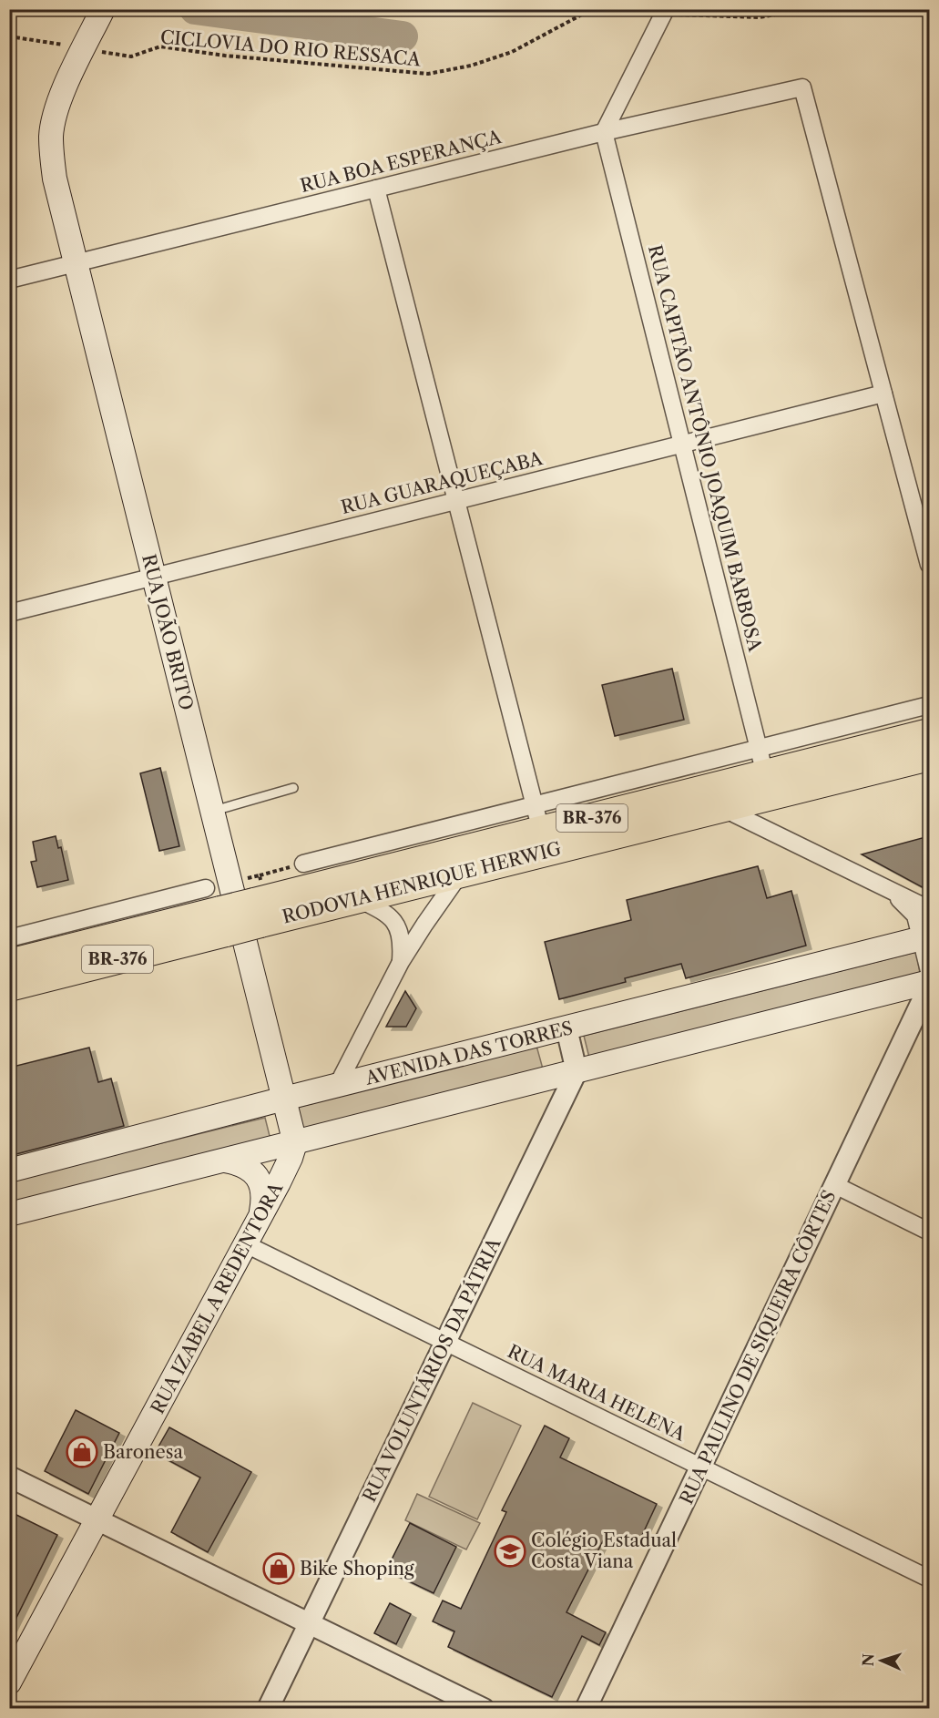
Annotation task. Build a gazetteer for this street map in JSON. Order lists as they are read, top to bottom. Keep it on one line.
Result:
{"streets":{"highway":["BR-376","RODOVIA HENRIQUE HERWIG"],"main road":["RUA JOÃO BRITO","AVENIDA DAS TORRES","RUA IZABEL A REDENTORA"],"street":["RUA BOA ESPERANÇA","RUA CAPITÃO ANTÔNIO JOAQUIM BARBOSA","RUA GUARAQUEÇABA","RUA PAULINO DE SIQUEIRA CÔRTES","RUA VOLUNTÁRIOS DA PÁTRIA","RUA MARIA HELENA"],"path":["CICLOVIA DO RIO RESSACA"]},"crossings":[["CICLOVIA DO RIO RESSACA","RUA JOÃO BRITO"],["RUA BOA ESPERANÇA","RUA CAPITÃO ANTÔNIO JOAQUIM BARBOSA"],["RUA BOA ESPERANÇA","RUA GUARAQUEÇABA"],["RUA BOA ESPERANÇA","RUA JOÃO BRITO"],["RUA CAPITÃO ANTÔNIO JOAQUIM BARBOSA","RUA GUARAQUEÇABA"],["RUA CAPITÃO ANTÔNIO JOAQUIM BARBOSA","RODOVIA HENRIQUE HERWIG"],["RUA GUARAQUEÇABA","RUA JOÃO BRITO"],["RUA JOÃO BRITO","AVENIDA DAS TORRES"],["RUA JOÃO BRITO","RUA IZABEL A REDENTORA"],["RUA IZABEL A REDENTORA","RUA MARIA HELENA"],["RUA PAULINO DE SIQUEIRA CÔRTES","RUA MARIA HELENA"],["RUA VOLUNTÁRIOS DA PÁTRIA","RUA MARIA HELENA"]],"places":{"shop":["Baronesa","Bike Shoping"],"school or university":["Colégio Estadual Costa Viana"]},"north":"left"}
